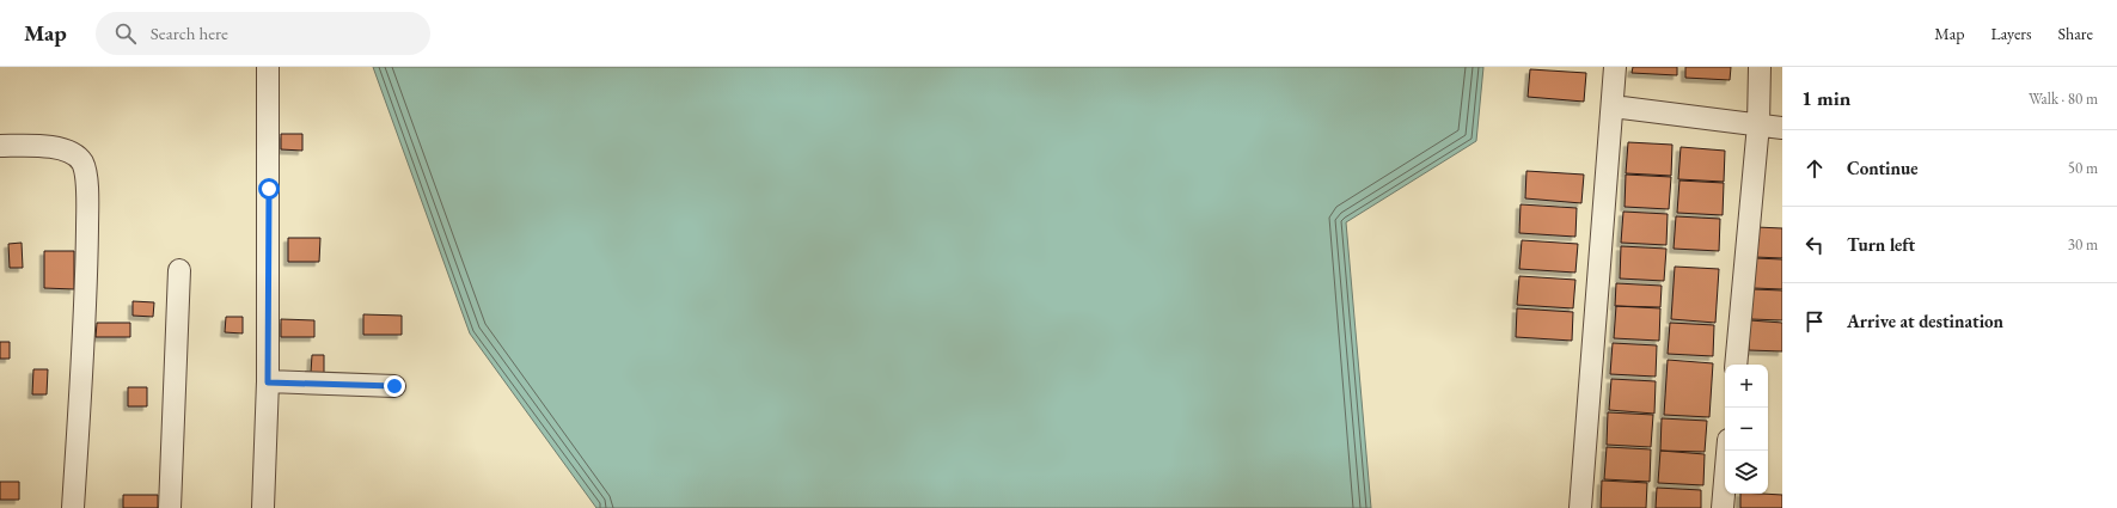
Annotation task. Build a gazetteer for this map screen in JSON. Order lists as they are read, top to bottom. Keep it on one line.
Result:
{"page":{"header":"Map","search":"Search here","nav":["Map","Layers","Share"],"heading":["1 min","Walk · 80 m"],"list":[["Continue","50 m"],["Turn left","30 m"],"Arrive at destination"],"map_buttons":["+","−"]}}
